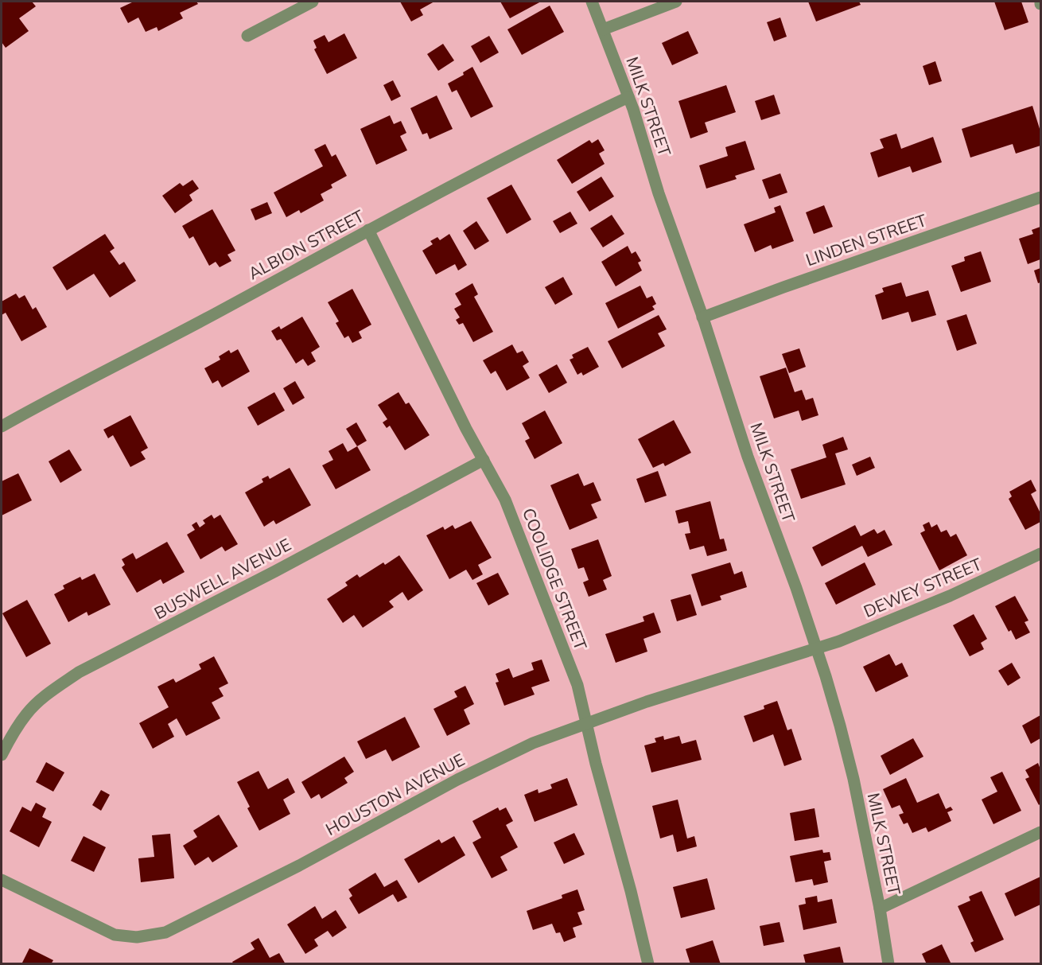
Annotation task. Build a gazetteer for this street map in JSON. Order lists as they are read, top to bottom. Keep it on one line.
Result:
{"streets":{"street":["MILK STREET","LINDEN STREET","ALBION STREET","BUSWELL AVENUE","COOLIDGE STREET","DEWEY STREET","HOUSTON AVENUE"]},"crossings":[["MILK STREET","LINDEN STREET"],["MILK STREET","ALBION STREET"],["MILK STREET","DEWEY STREET"],["MILK STREET","HOUSTON AVENUE"],["ALBION STREET","COOLIDGE STREET"],["BUSWELL AVENUE","COOLIDGE STREET"],["COOLIDGE STREET","HOUSTON AVENUE"],["DEWEY STREET","HOUSTON AVENUE"]]}
